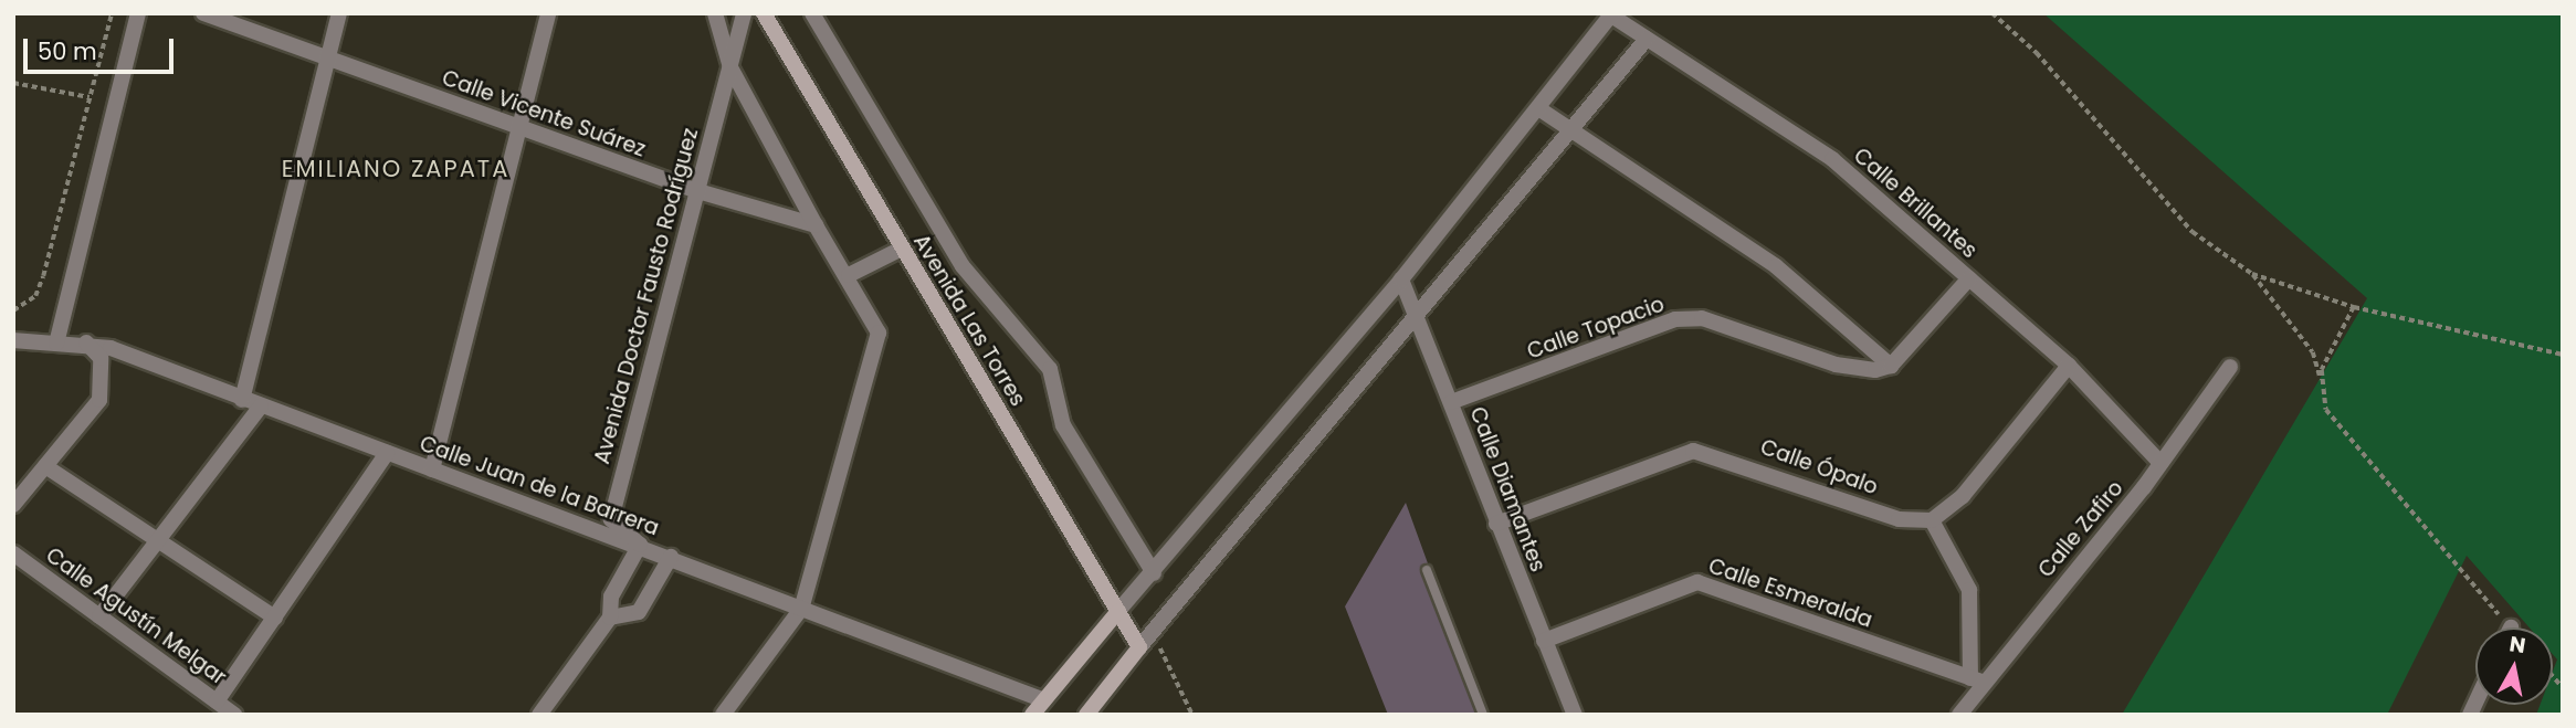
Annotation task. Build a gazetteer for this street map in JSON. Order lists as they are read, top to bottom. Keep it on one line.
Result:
{"streets":{"street":["Calle Vicente Suárez","Calle Brillantes","Avenida Doctor Fausto Rodríguez","Avenida Las Torres","Calle Topacio","Calle Ópalo","Calle Juan de la Barrera","Calle Diamantes","Calle Zafiro","Calle Esmeralda","Calle Agustín Melgar"]},"crossings":[["Calle Vicente Suárez","Avenida Doctor Fausto Rodríguez"],["Calle Brillantes","Calle Zafiro"],["Avenida Doctor Fausto Rodríguez","Calle Juan de la Barrera"],["Calle Topacio","Calle Diamantes"],["Calle Ópalo","Calle Diamantes"],["Calle Diamantes","Calle Esmeralda"],["Calle Zafiro","Calle Esmeralda"]],"districts":["EMILIANO ZAPATA"],"scale_bar":"50 m","north":"top"}
